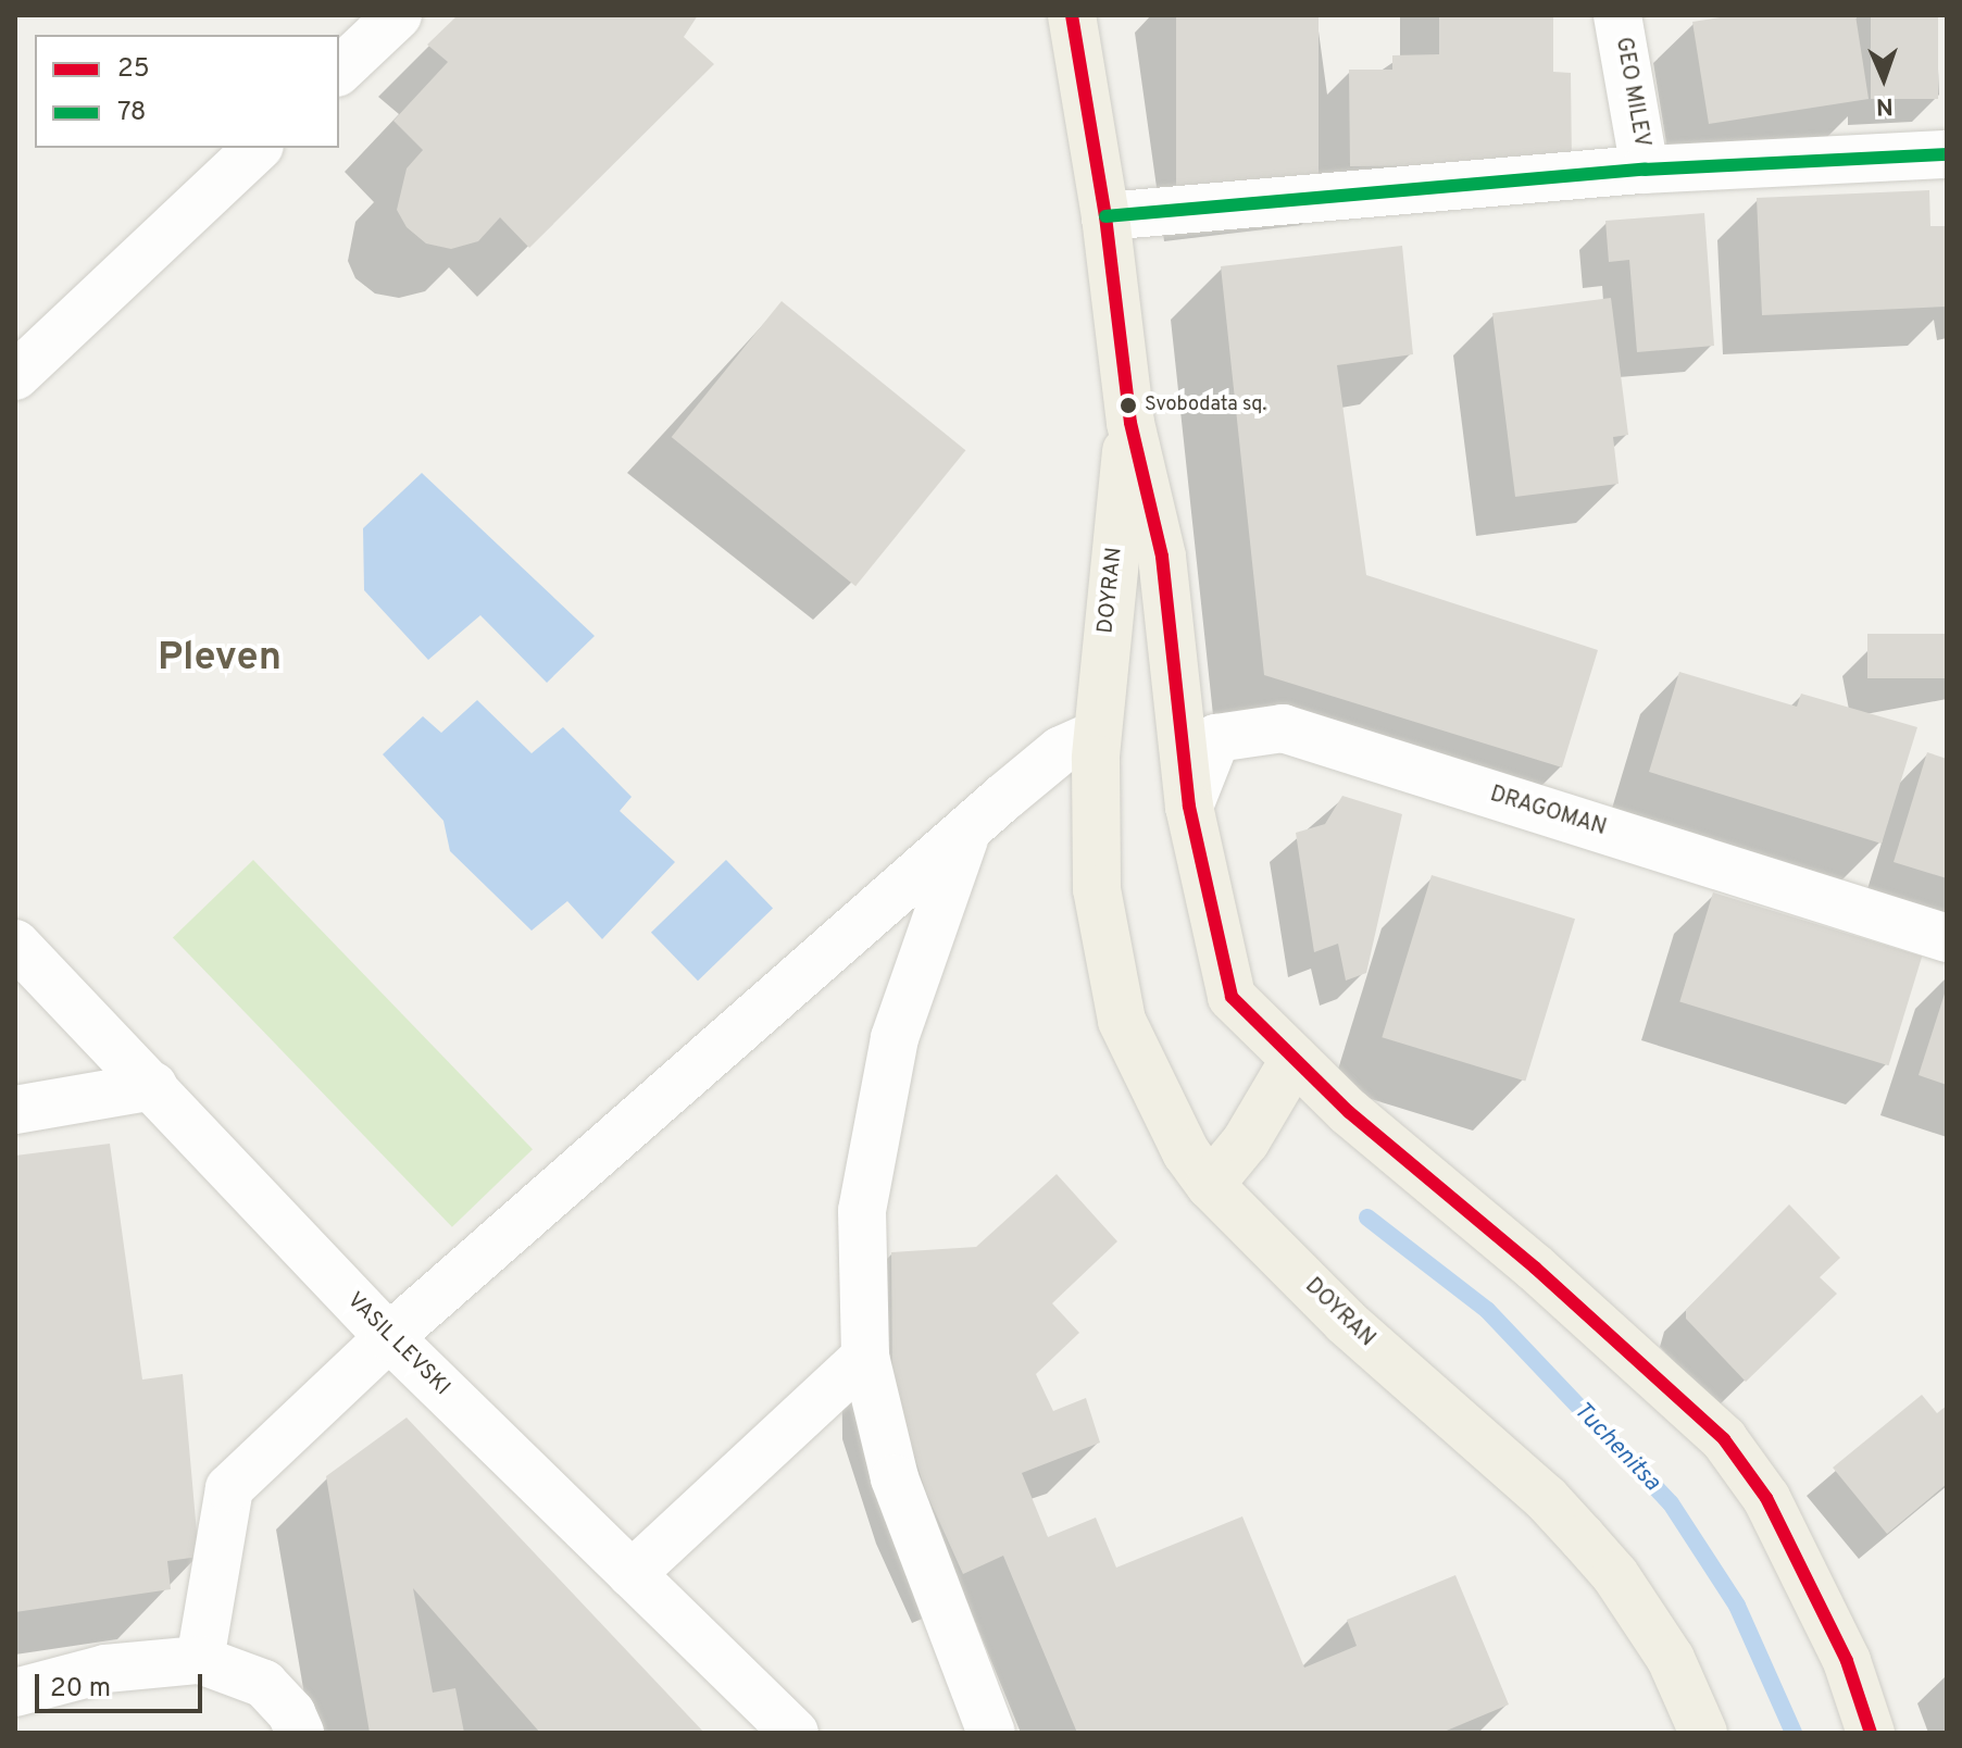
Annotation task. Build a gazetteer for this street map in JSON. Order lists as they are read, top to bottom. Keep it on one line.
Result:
{"streets":{"main road":["DOYRAN"],"street":["GEO MILEV","DRAGOMAN","VASIL LEVSKI"]},"crossings":[["DOYRAN","DRAGOMAN"]],"districts":["Pleven"],"water":["Tuchenitsa"],"places":["Svobodata sq."],"lines":["transit line 25","transit line 78"],"legend":["25","78"],"scale_bar":"20 m","north":"bottom"}
